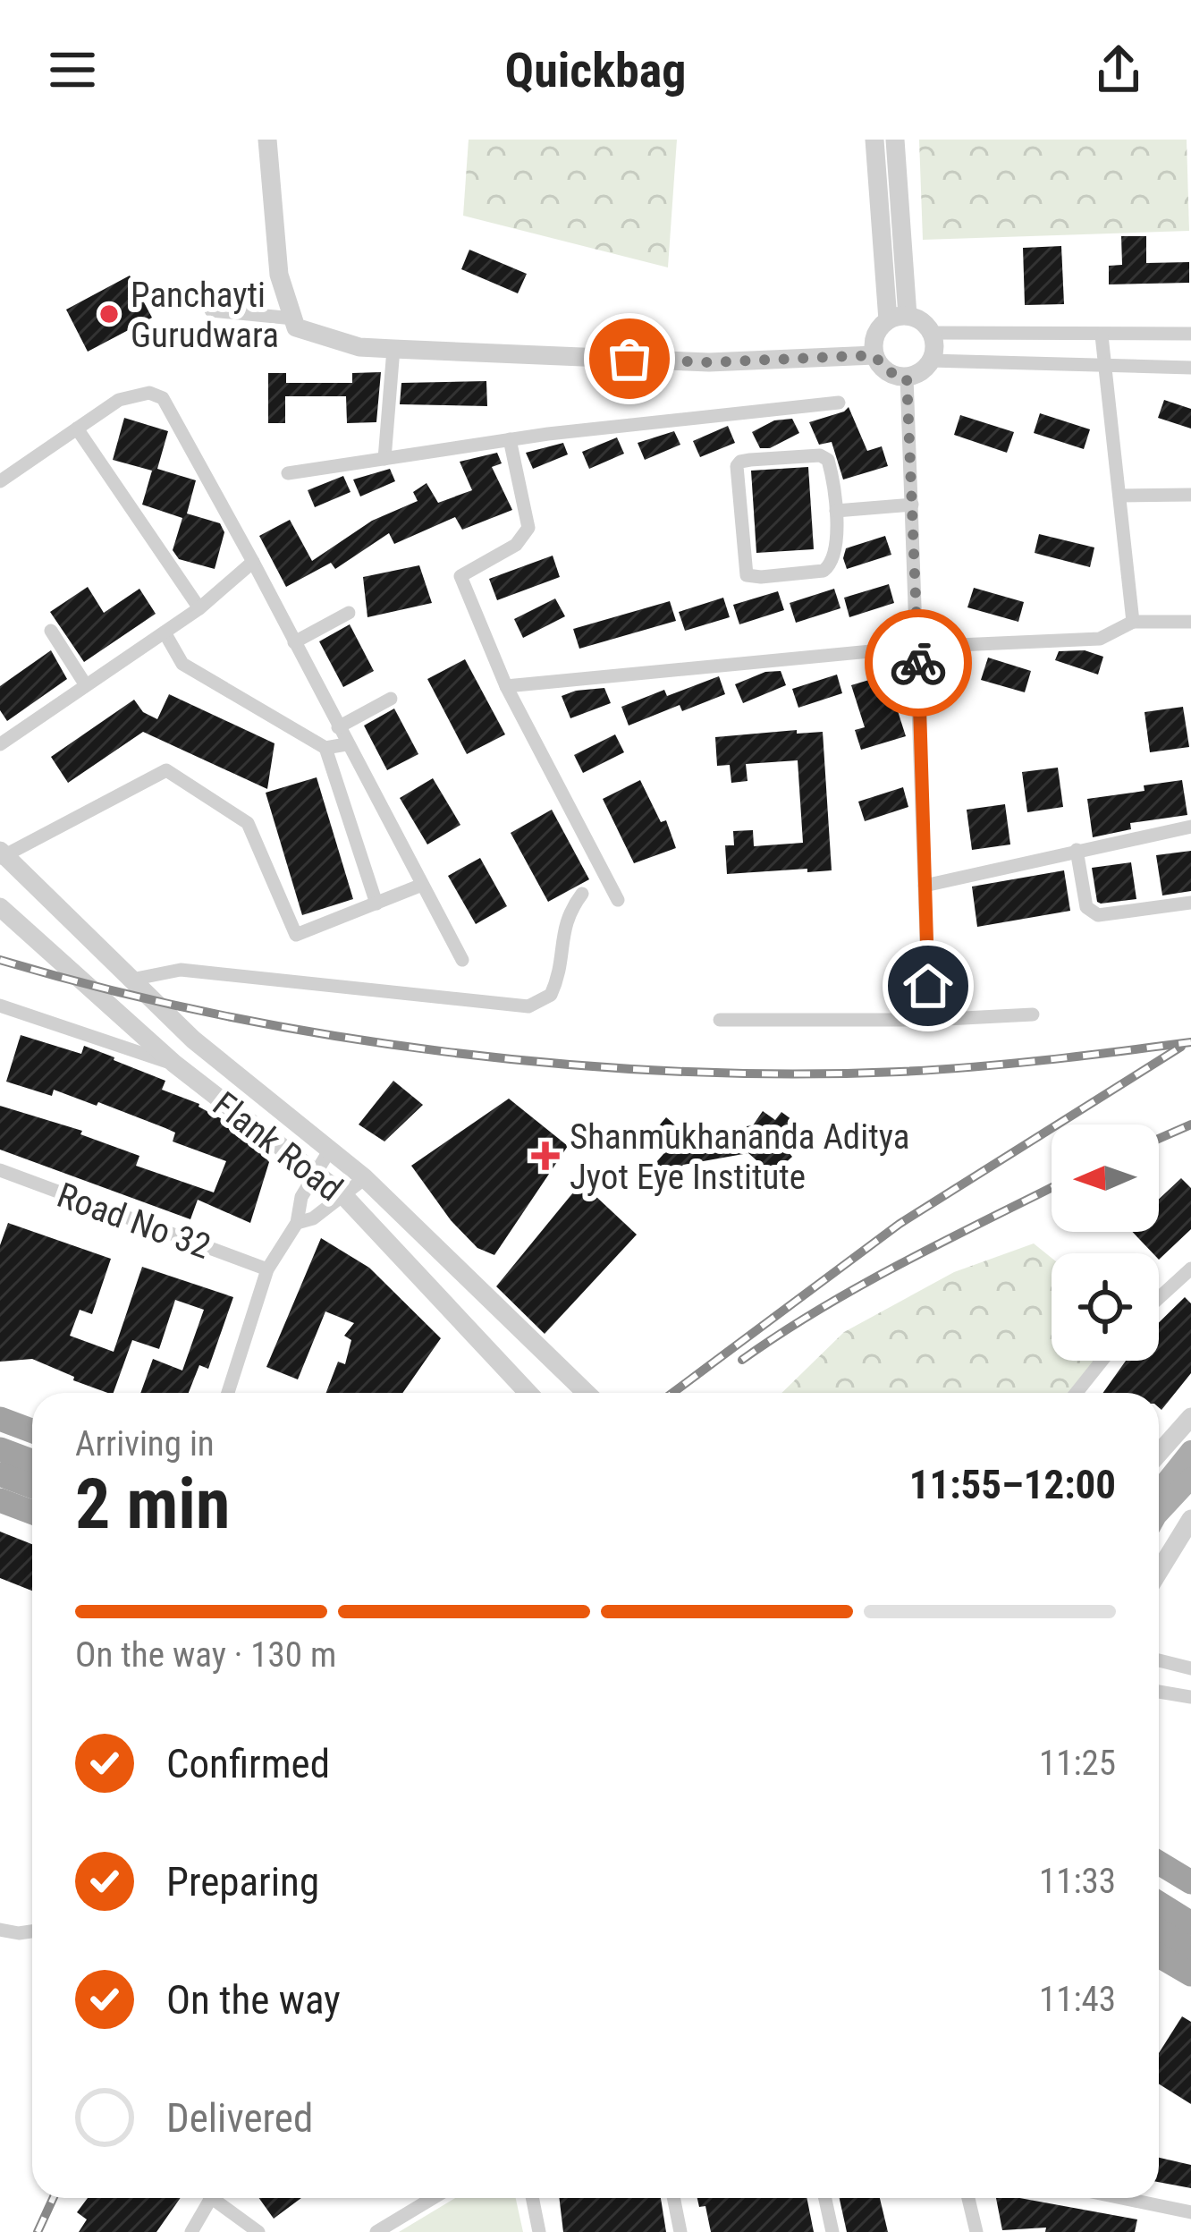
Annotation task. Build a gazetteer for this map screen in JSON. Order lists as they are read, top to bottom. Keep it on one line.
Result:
{"streets":{"street":["Flank Road","Road No 32"]},"places":{"other":["Panchayti Gurudwara"],"health":["Shanmukhananda Aditya Jyot Eye Institute"]},"north":"left","page":{"header":"Quickbag","heading":["2 min","Arriving in","11:55–12:00"],"bar":"On the way · 130 m","list":[["Confirmed","11:25"],["Preparing","11:33"],["On the way","11:43"],"Delivered"]}}
